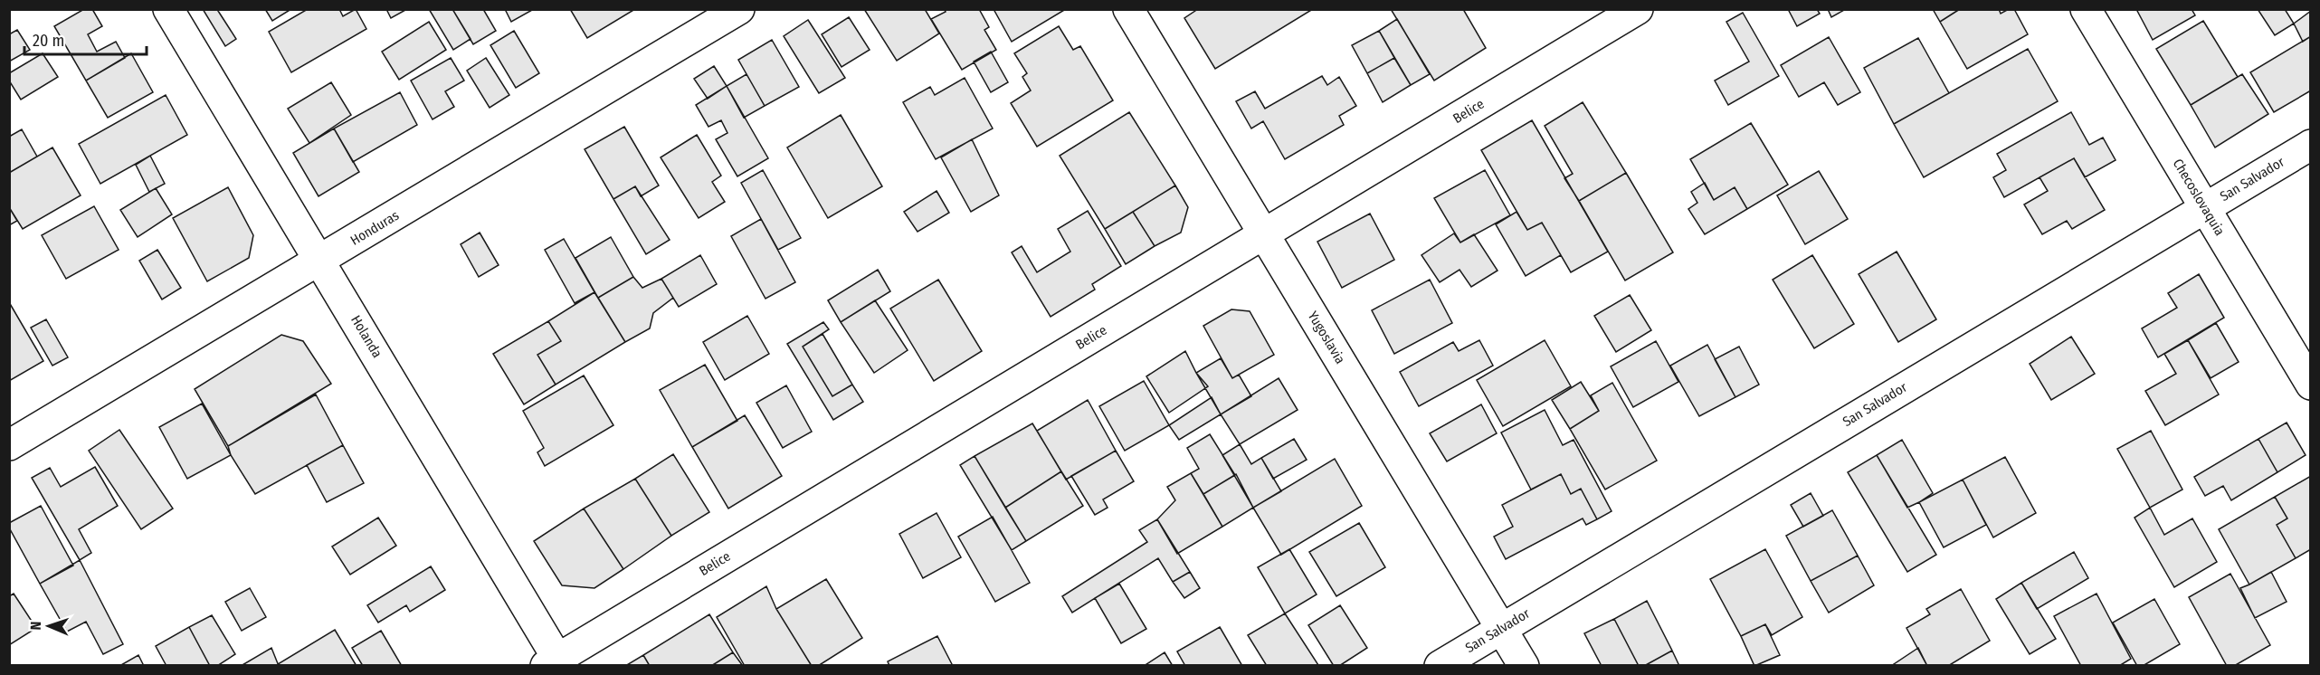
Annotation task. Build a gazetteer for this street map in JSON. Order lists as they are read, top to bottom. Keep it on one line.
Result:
{"streets":{"street":["Belice","San Salvador","Checoslovaquia","Honduras","Holanda","Yugoslavia"]},"crossings":[["Belice","Holanda"],["Belice","Yugoslavia"],["San Salvador","Checoslovaquia"],["San Salvador","Yugoslavia"],["Honduras","Holanda"]],"scale_bar":"20 m","north":"left"}
